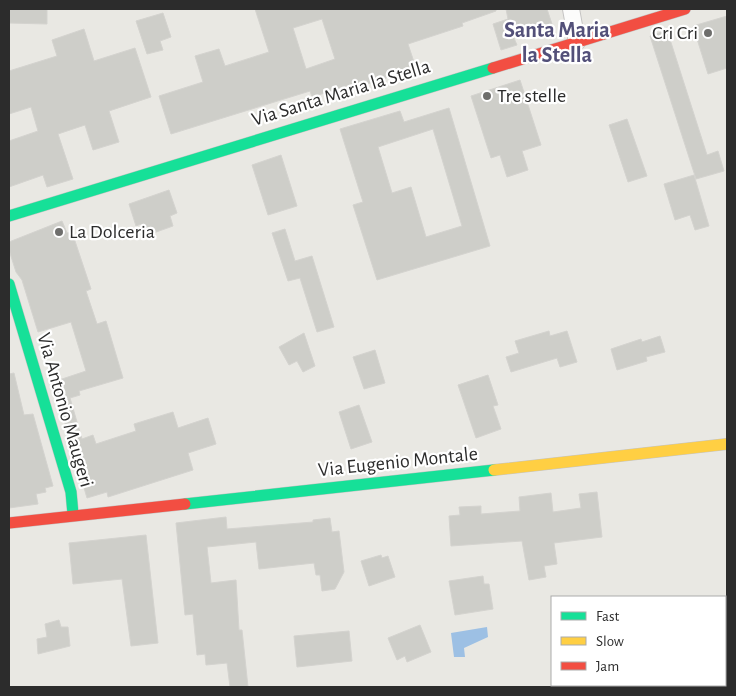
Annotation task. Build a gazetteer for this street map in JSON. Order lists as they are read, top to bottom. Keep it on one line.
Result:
{"streets":{"street":["Via Santa Maria la Stella","Via Antonio Maugeri","Via Eugenio Montale"]},"crossings":[["Via Antonio Maugeri","Via Eugenio Montale"]],"districts":["Santa Maria la Stella"],"places":["Cri Cri","Tre stelle","La Dolceria"],"legend":["Fast","Slow","Jam"]}
